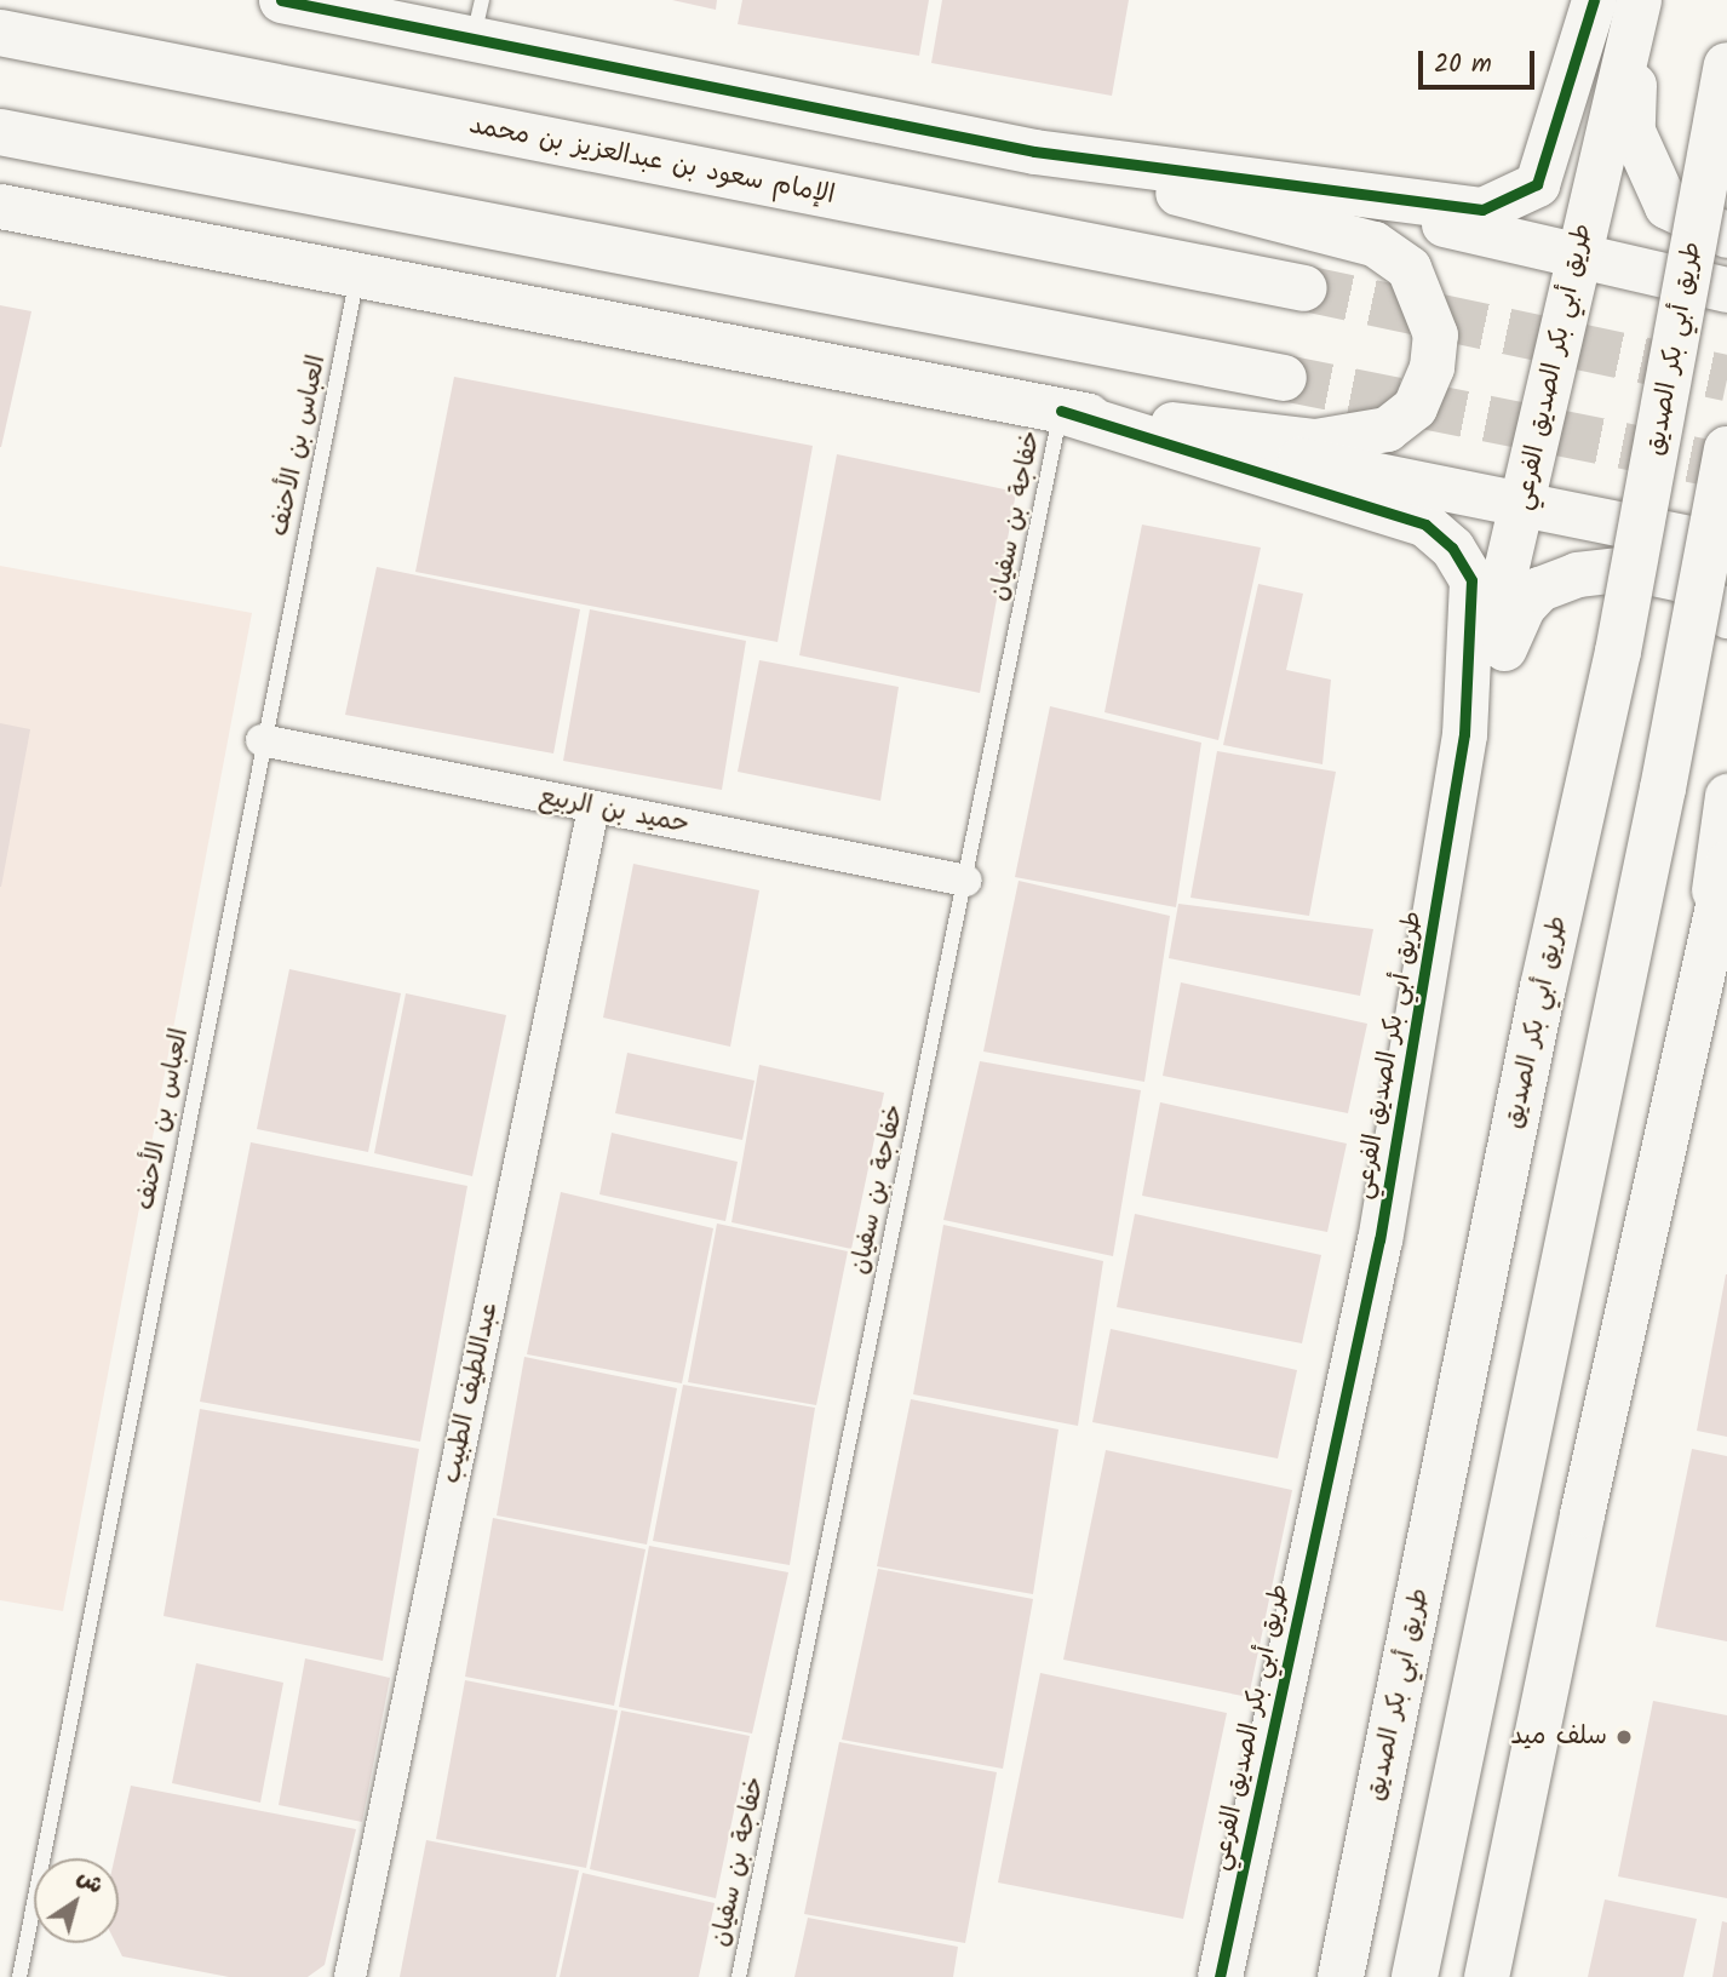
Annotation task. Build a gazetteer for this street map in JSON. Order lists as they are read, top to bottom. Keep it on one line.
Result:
{"streets":{"main road":["الإمام سعود بن عبدالعزيز بن محمد","طريق أبي بكر الصديق"],"street":["طريق أبي بكر الصديق الفرعي","حميد بن الربيع","عبداللطيف الطبيب"],"lane":["العباس بن الأحنف","خفاجة بن سفيان"]},"crossings":[["طريق أبي بكر الصديق الفرعي","خفاجة بن سفيان"],["العباس بن الأحنف","حميد بن الربيع"],["خفاجة بن سفيان","حميد بن الربيع"],["حميد بن الربيع","عبداللطيف الطبيب"]],"places":["سلف ميد"],"scale_bar":"20 m","north":"top right"}
